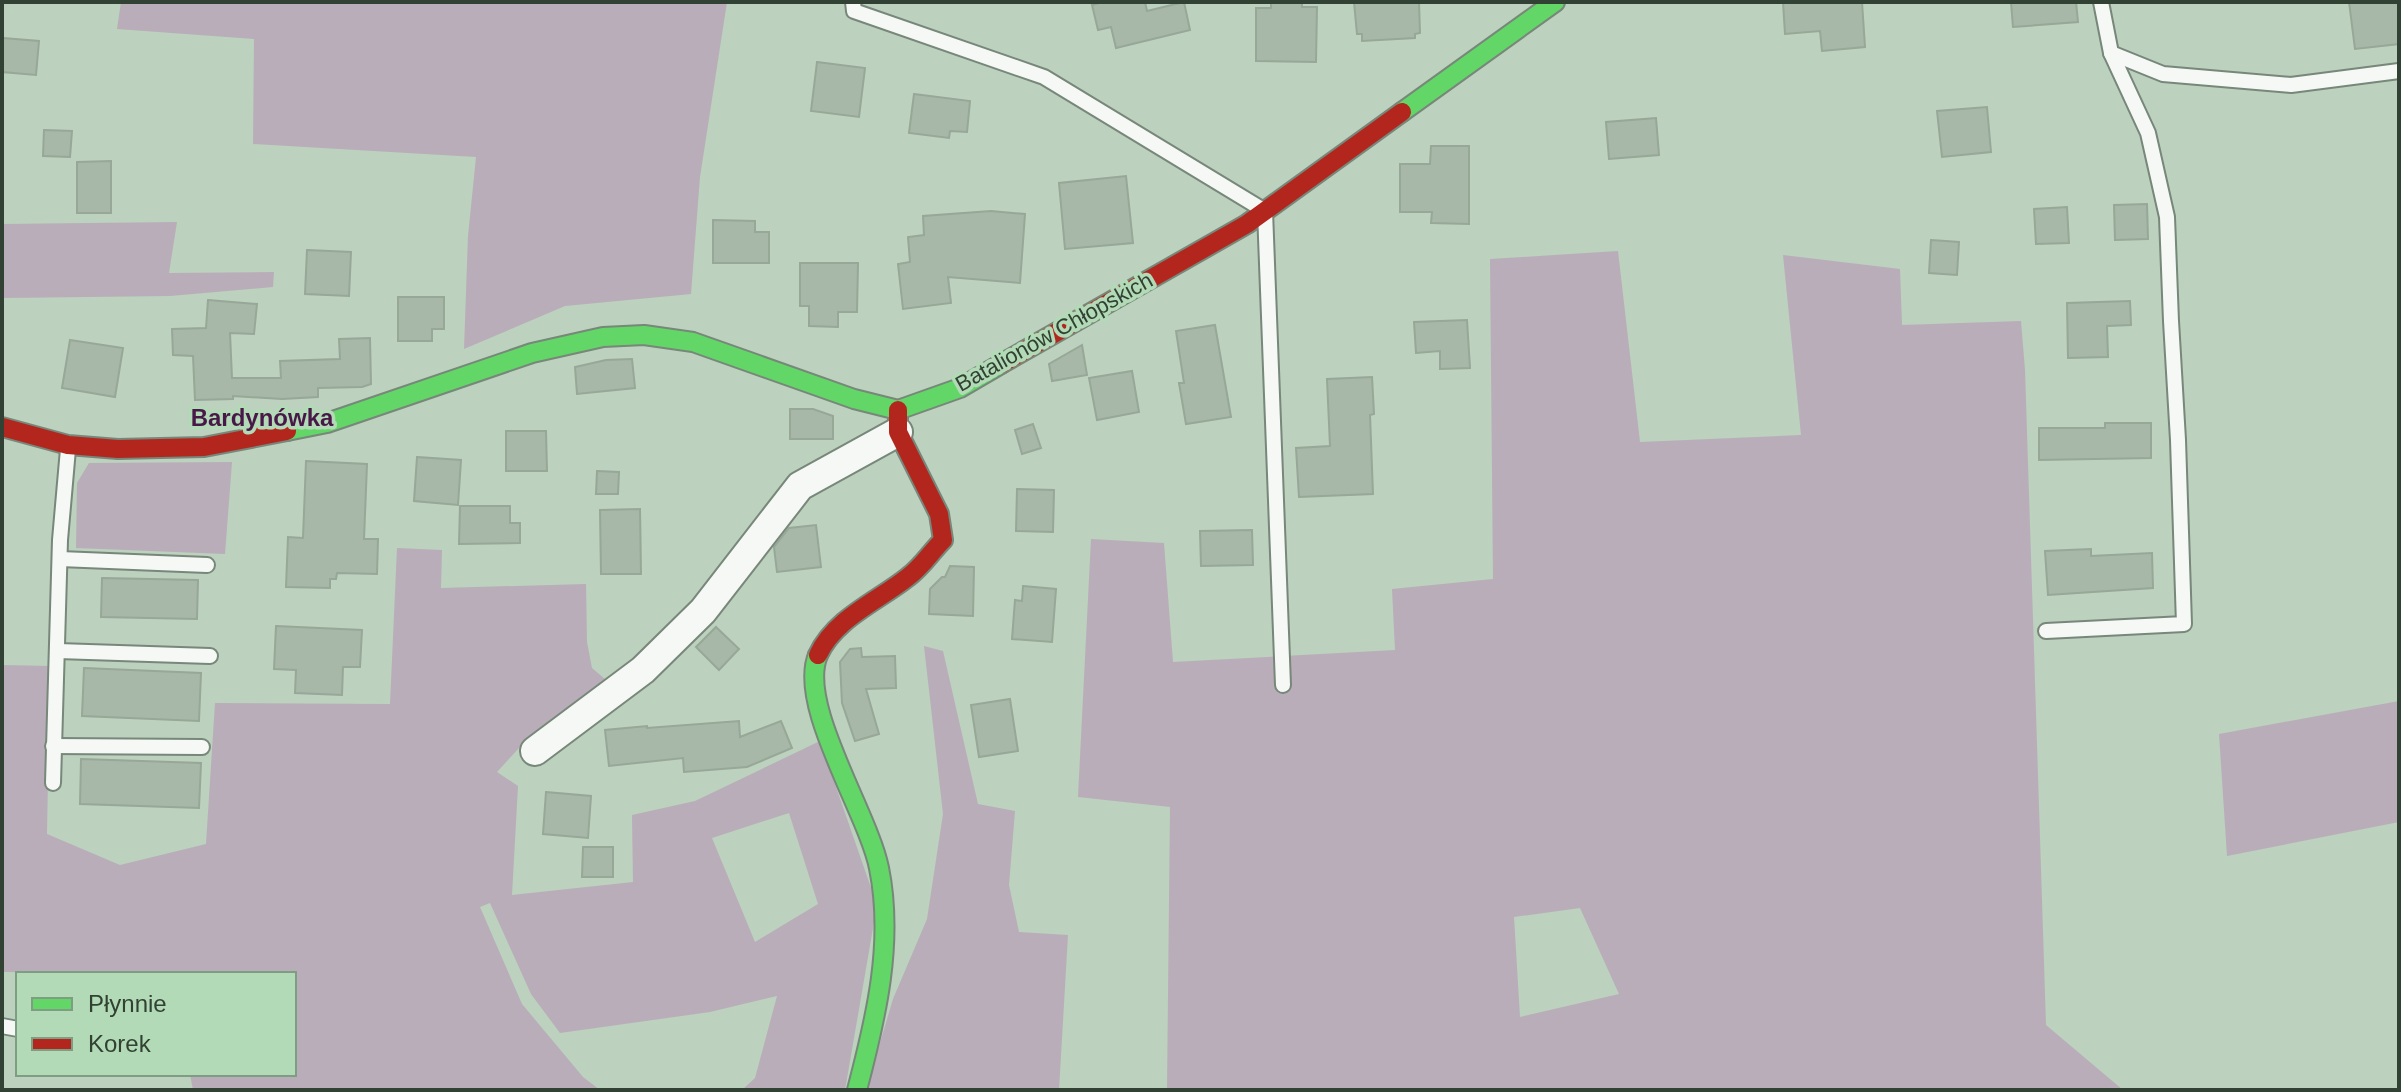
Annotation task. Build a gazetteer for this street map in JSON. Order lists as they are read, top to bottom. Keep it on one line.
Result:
{"streets":{"street":["Batalionów Chłopskich"]},"districts":["Bardynówka"],"legend":["Płynnie","Korek"]}
